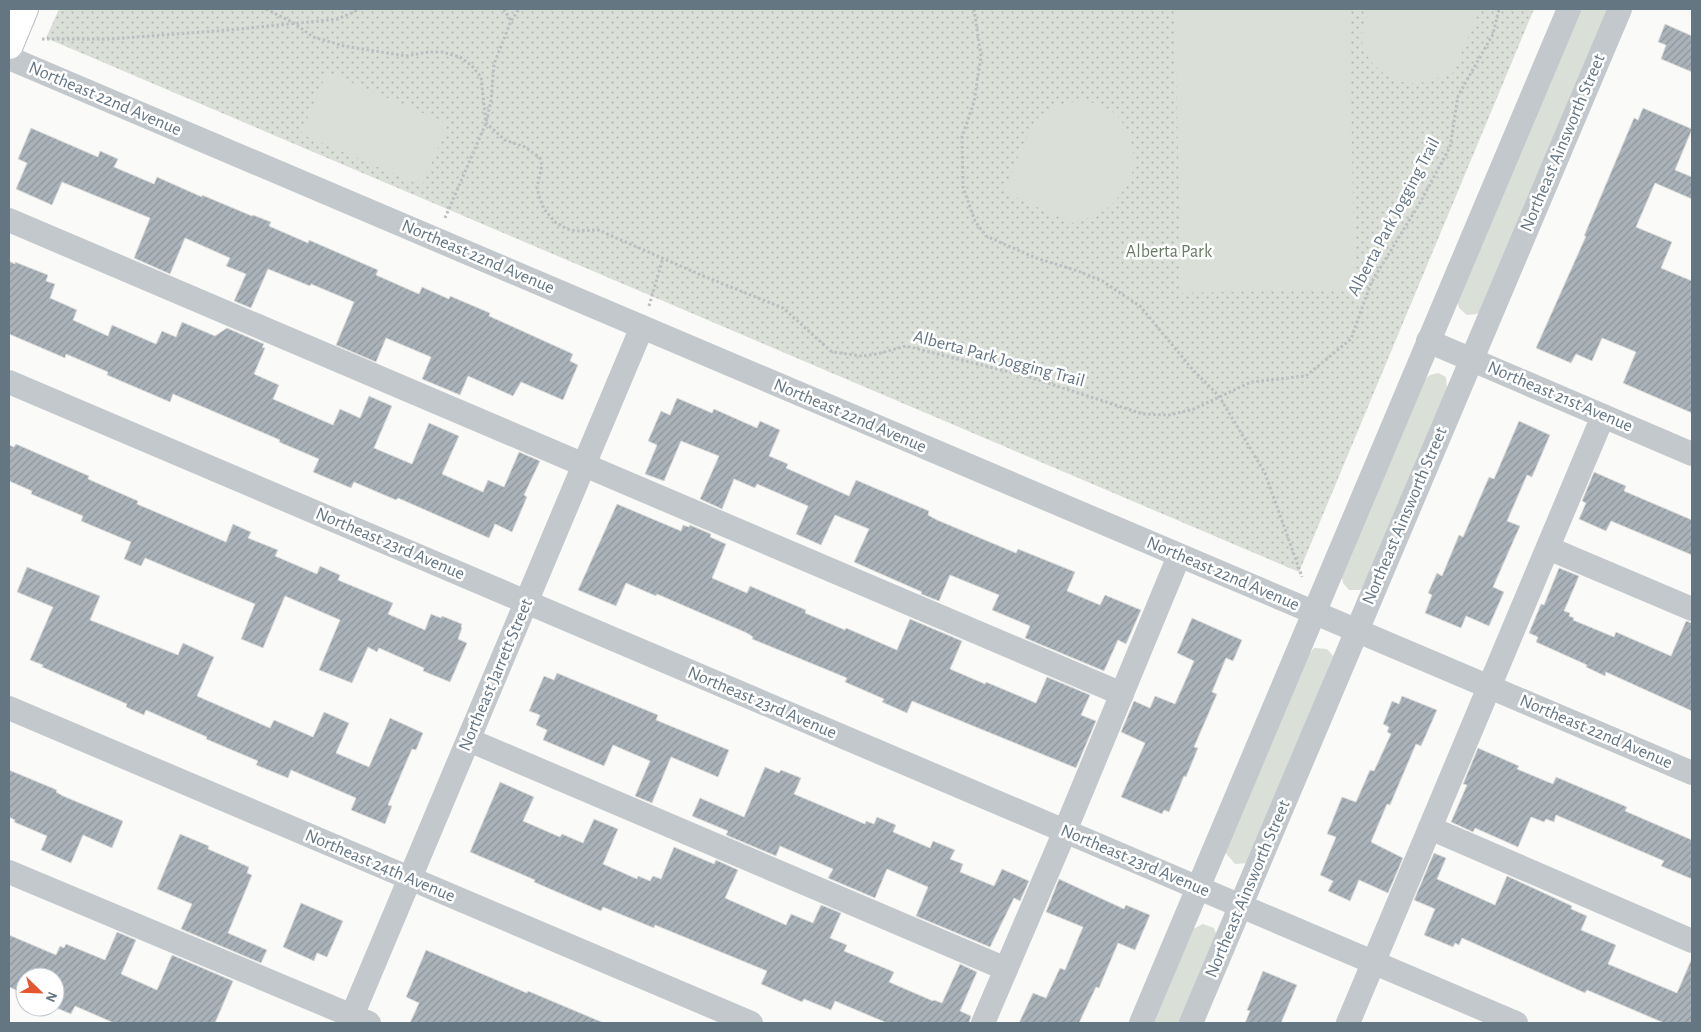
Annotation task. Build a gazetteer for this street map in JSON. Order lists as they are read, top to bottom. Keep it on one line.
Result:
{"streets":{"street":["Northeast 22nd Avenue","Northeast Ainsworth Street","Northeast 21st Avenue","Northeast 23rd Avenue","Northeast Jarrett Street","Northeast 24th Avenue"],"path":["Alberta Park Jogging Trail"]},"crossings":[["Northeast 22nd Avenue","Northeast Ainsworth Street"],["Northeast 22nd Avenue","Northeast Jarrett Street"],["Northeast Ainsworth Street","Northeast 21st Avenue"],["Northeast Ainsworth Street","Northeast 23rd Avenue"],["Northeast 23rd Avenue","Northeast Jarrett Street"],["Northeast Jarrett Street","Northeast 24th Avenue"]],"parks":["Alberta Park"],"north":"bottom right"}
